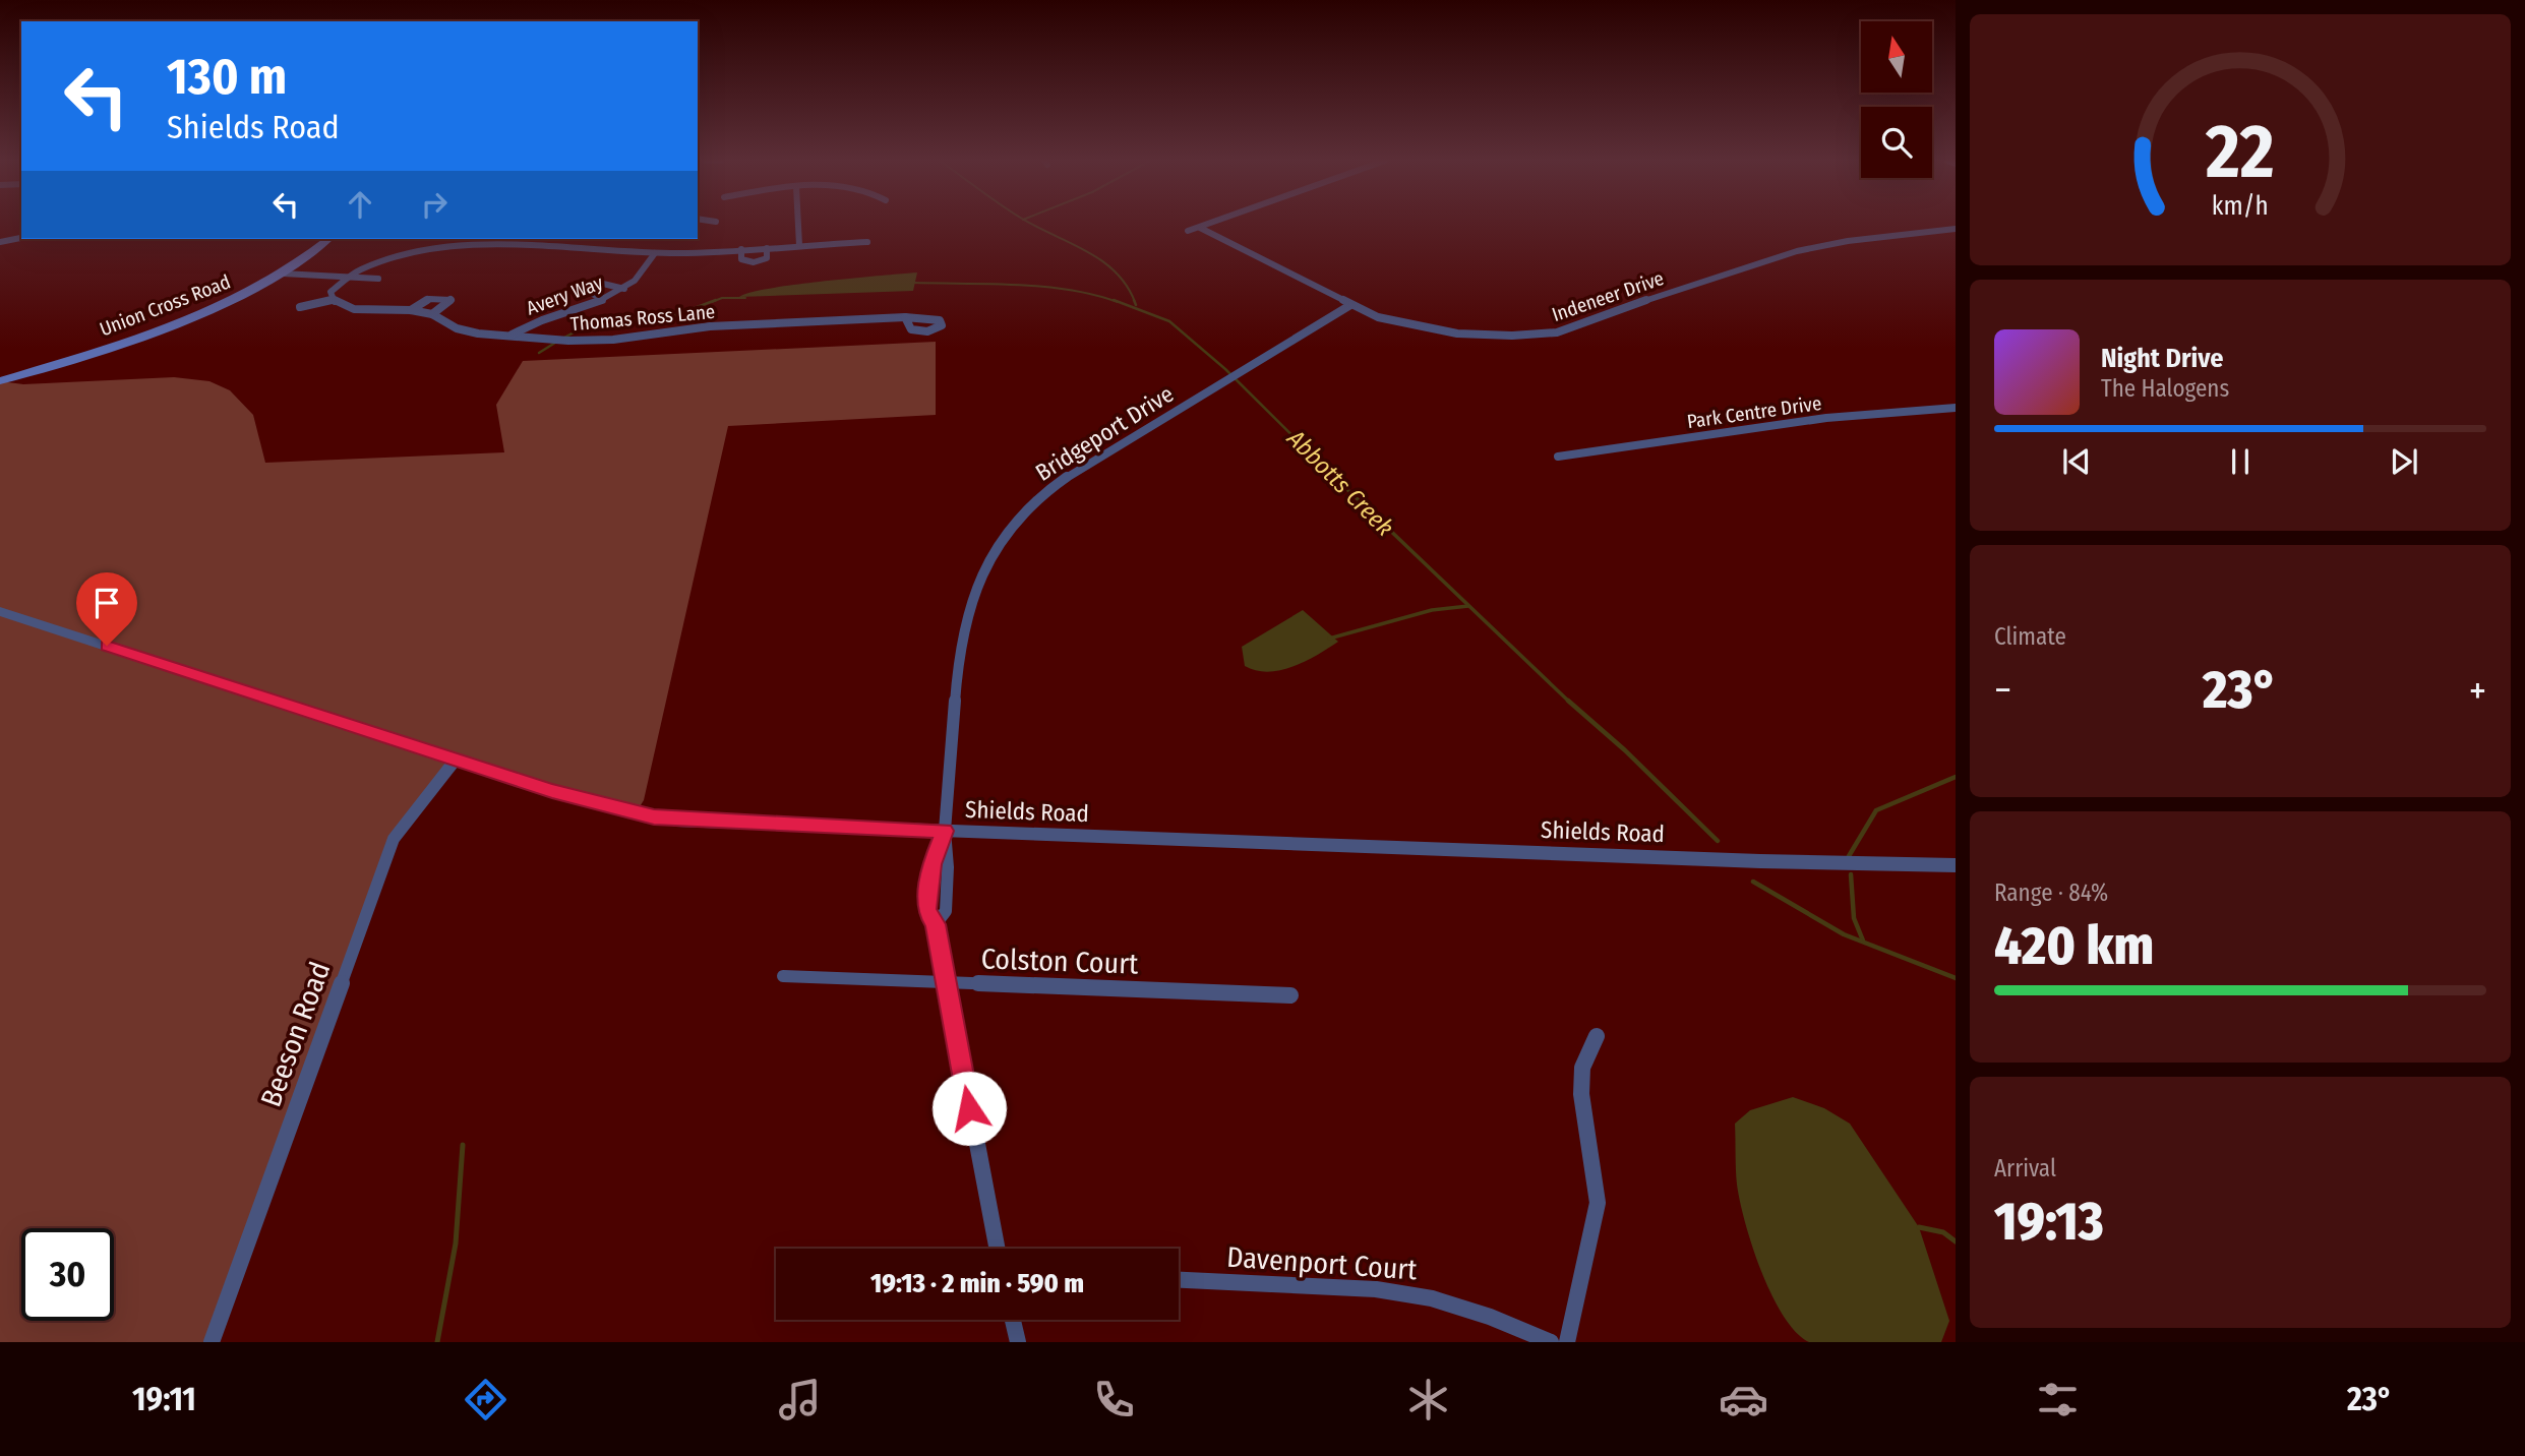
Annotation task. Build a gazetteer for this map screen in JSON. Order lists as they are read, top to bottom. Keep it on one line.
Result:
{"streets":{"main road":["Union Cross Road"],"street":["Avery Way","Indeneer Drive","Thomas Ross Lane","Park Centre Drive","Bridgeport Drive","Shields Road","Colston Court","Beeson Road","Davenport Court"]},"crossings":[["Avery Way","Thomas Ross Lane"],["Indeneer Drive","Bridgeport Drive"],["Bridgeport Drive","Shields Road"],["Bridgeport Drive","Colston Court"],["Shields Road","Beeson Road"]],"water":["Abbotts Creek"],"north":"top","page":{"turn":["130 m","Shields Road"],"song":["Night Drive","The Halogens"],"tile":["Climate",["Range · 84%","420 km"],["Arrival","19:13"]],"heat":["−","23°","+"],"limit":"30","trip":"19:13 · 2 min · 590 m","tabs":["19:11","23°"],"gauge":["22","km/h"]}}
